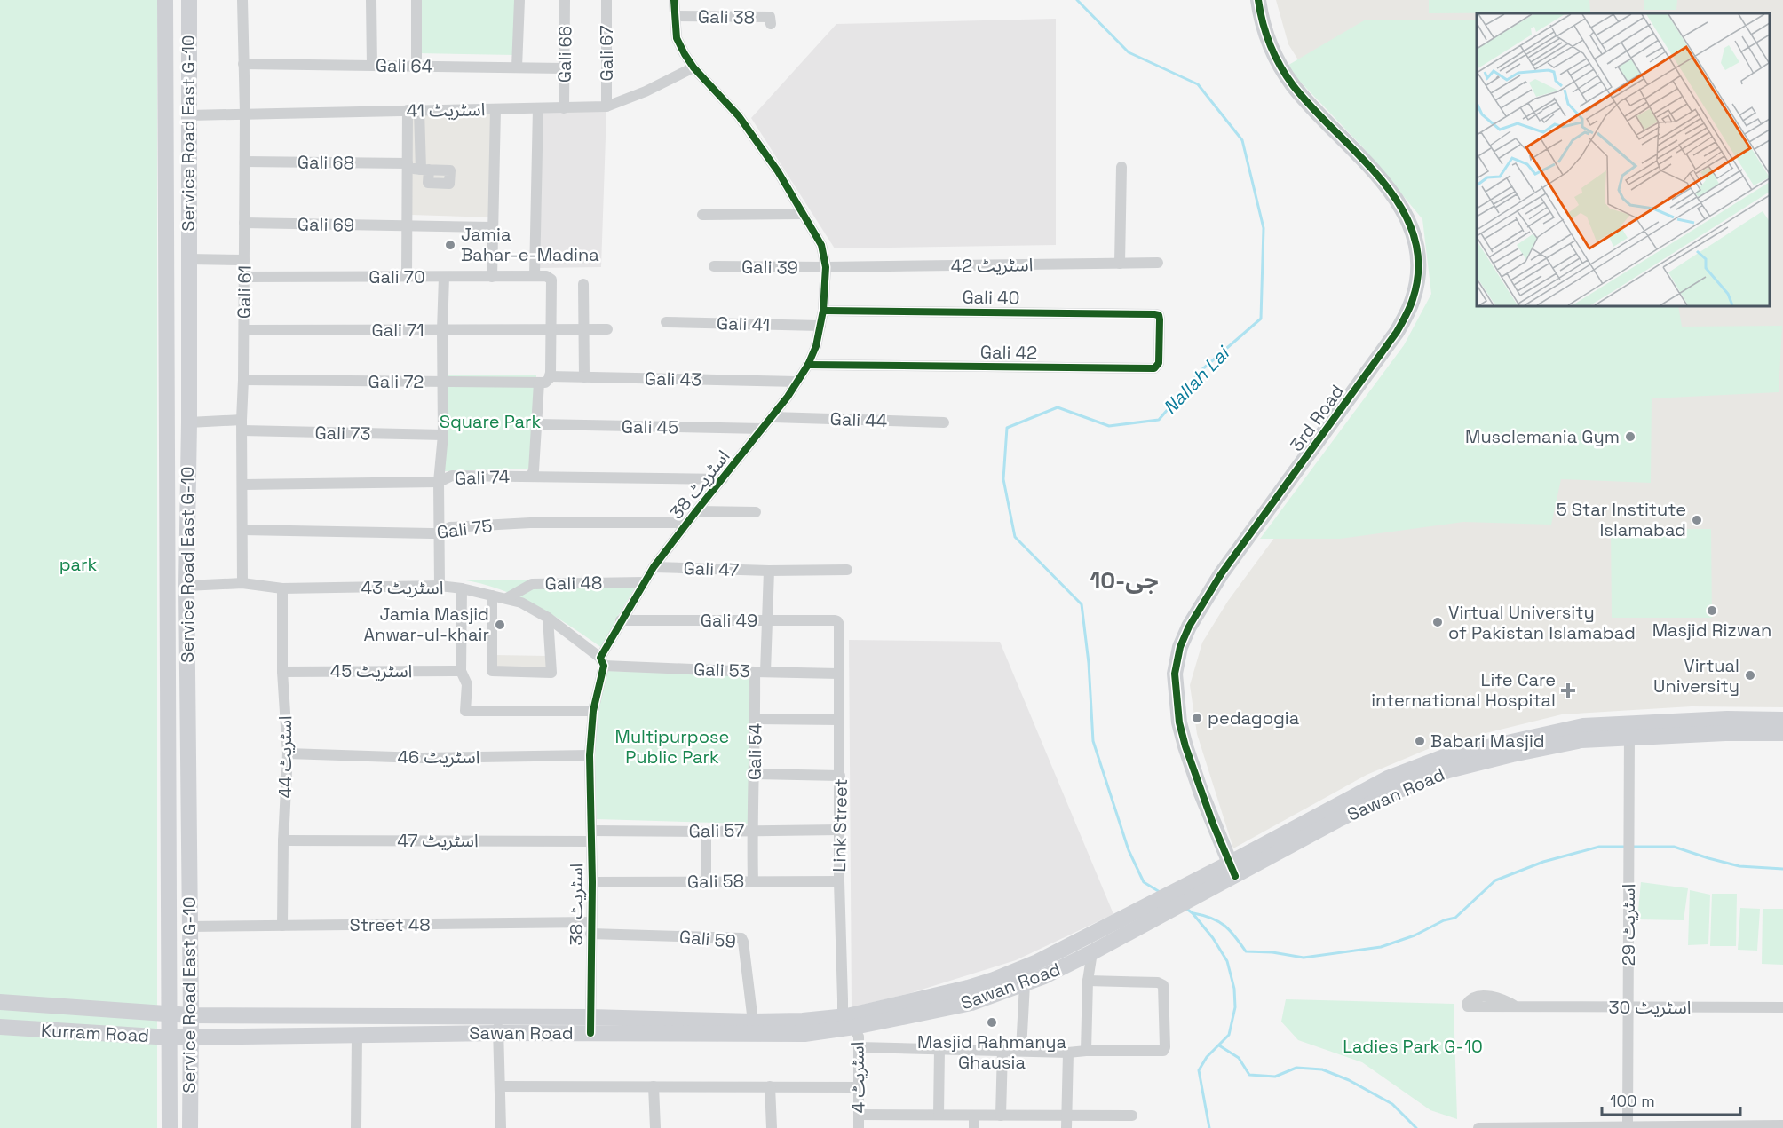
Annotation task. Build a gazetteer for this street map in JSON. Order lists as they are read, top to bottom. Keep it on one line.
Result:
{"streets":{"main road":["Service Road East G-10","3rd Road","Sawan Road","Kurram Road"],"street":["Gali 38","Gali 67","Gali 66","Gali 64","اسٹریٹ 41","Gali 68","Gali 69","اسٹریٹ 42","Gali 39","Gali 70","Gali 61","Gali 40","Gali 41","Gali 71","Gali 42","Gali 43","Gali 72","Gali 44","Gali 45","Gali 73","Gali 74","اسٹریٹ 38","Gali 75","Gali 47","Gali 48","اسٹریٹ 43","Gali 49","Gali 53","اسٹریٹ 45","Gali 54","اسٹریٹ 44","اسٹریٹ 46","Link Street","Gali 57","اسٹریٹ 47","Gali 58","Street 48","اسٹریٹ 29","Gali 59","اسٹریٹ 30","اسٹریٹ 4"]},"crossings":[["Gali 38","اسٹریٹ 38"],["Gali 67","اسٹریٹ 41"],["Gali 66","Gali 64"],["Gali 66","اسٹریٹ 41"],["Gali 64","Gali 61"],["اسٹریٹ 41","Service Road East G-10"],["اسٹریٹ 41","Gali 68"],["اسٹریٹ 41","Gali 61"],["اسٹریٹ 41","اسٹریٹ 38"],["Service Road East G-10","Gali 73"],["Service Road East G-10","اسٹریٹ 43"],["Service Road East G-10","Sawan Road"],["Service Road East G-10","Street 48"],["Service Road East G-10","Kurram Road"],["Gali 68","Gali 61"],["Gali 69","Gali 61"],["اسٹریٹ 42","Gali 39"],["اسٹریٹ 42","اسٹریٹ 38"],["Gali 39","اسٹریٹ 38"],["Gali 70","Gali 61"],["Gali 70","Gali 71"],["Gali 61","Gali 71"],["Gali 61","Gali 72"],["Gali 61","Gali 73"],["Gali 61","Gali 74"],["Gali 61","Gali 75"],["Gali 61","اسٹریٹ 43"],["Gali 40","Gali 42"],["Gali 40","اسٹریٹ 38"],["Gali 41","اسٹریٹ 38"],["Gali 42","اسٹریٹ 38"],["Gali 43","Gali 72"],["Gali 43","اسٹریٹ 38"],["3rd Road","Sawan Road"],["Gali 44","اسٹریٹ 38"],["Gali 45","اسٹریٹ 38"],["Gali 74","اسٹریٹ 38"],["اسٹریٹ 38","Gali 75"],["اسٹریٹ 38","Gali 47"],["اسٹریٹ 38","Gali 48"],["اسٹریٹ 38","اسٹریٹ 43"],["اسٹریٹ 38","Gali 49"],["اسٹریٹ 38","Gali 53"],["اسٹریٹ 38","اسٹریٹ 46"],["اسٹریٹ 38","Sawan Road"],["اسٹریٹ 38","Gali 57"],["اسٹریٹ 38","اسٹریٹ 47"],["اسٹریٹ 38","Gali 58"],["اسٹریٹ 38","Street 48"],["اسٹریٹ 38","Gali 59"],["Gali 47","Gali 54"],["Gali 48","اسٹریٹ 43"],["اسٹریٹ 43","Gali 53"],["اسٹریٹ 43","اسٹریٹ 44"],["Gali 49","Gali 54"],["Gali 49","Link Street"],["Gali 53","Gali 54"],["Gali 53","Link Street"],["اسٹریٹ 45","اسٹریٹ 44"],["Gali 54","Gali 57"],["Gali 54","Gali 58"],["اسٹریٹ 44","اسٹریٹ 46"],["اسٹریٹ 44","اسٹریٹ 47"],["اسٹریٹ 44","Street 48"],["Sawan Road","Link Street"],["Sawan Road","اسٹریٹ 29"],["Sawan Road","Gali 59"],["Sawan Road","Kurram Road"],["Sawan Road","اسٹریٹ 4"],["Link Street","Gali 57"],["Link Street","Gali 58"],["Link Street","اسٹریٹ 4"],["Gali 57","اسٹریٹ 47"],["Street 48","Gali 59"],["اسٹریٹ 29","اسٹریٹ 30"]],"districts":["جی-10"],"water":["Nallah Lai"],"parks":["Square Park","park","Multipurpose Public Park","Ladies Park G-10"],"places":{"other":["Jamia Bahar-e-Madina","Musclemania Gym","5 Star Institute Islamabad","Masjid Rizwan","Virtual University of Pakistan Islamabad","Jamia Masjid Anwar-ul-khair","Virtual University","pedagogia","Babari Masjid","Masjid Rahmanya Ghausia"],"health":["Life Care international Hospital"]},"scale_bar":"100 m"}
